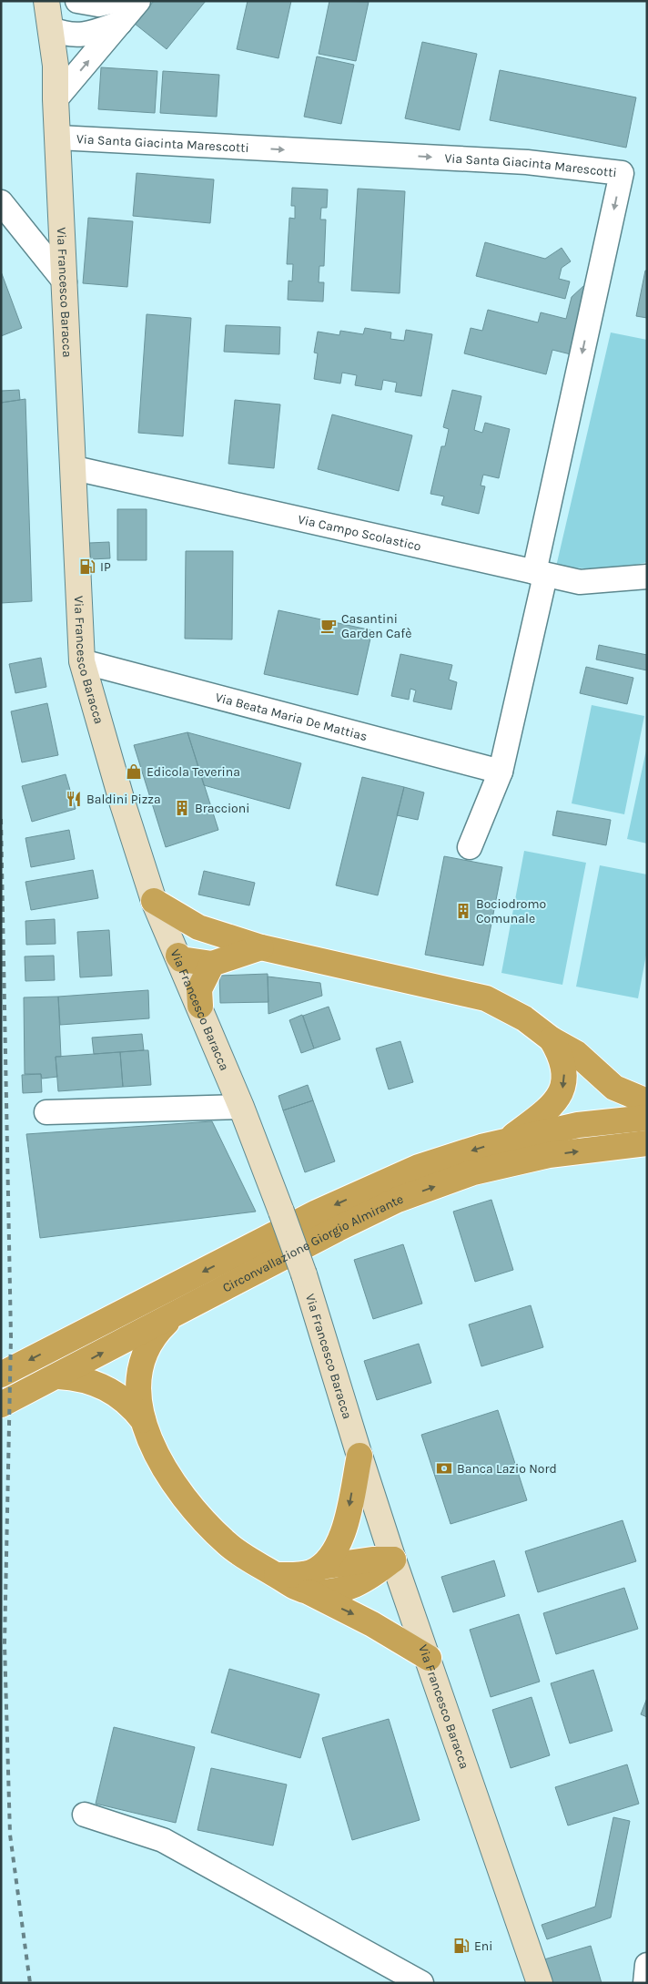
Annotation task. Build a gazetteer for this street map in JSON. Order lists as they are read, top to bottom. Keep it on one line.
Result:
{"streets":{"highway":["Circonvallazione Giorgio Almirante"],"main road":["Via Francesco Baracca"],"street":["Via Santa Giacinta Marescotti","Via Campo Scolastico","Via Beata Maria De Mattias"]},"crossings":[["Via Santa Giacinta Marescotti","Via Francesco Baracca"],["Via Santa Giacinta Marescotti","Via Campo Scolastico"],["Via Francesco Baracca","Via Campo Scolastico"],["Via Francesco Baracca","Via Beata Maria De Mattias"]],"places":{"fuel station":["IP","Eni"],"cafe":["Casantini Garden Cafè"],"shop":["Edicola Teverina"],"restaurant":["Baldini Pizza"],"building":["Braccioni","Bociodromo Comunale"],"bank":["Banca Lazio Nord"]}}
